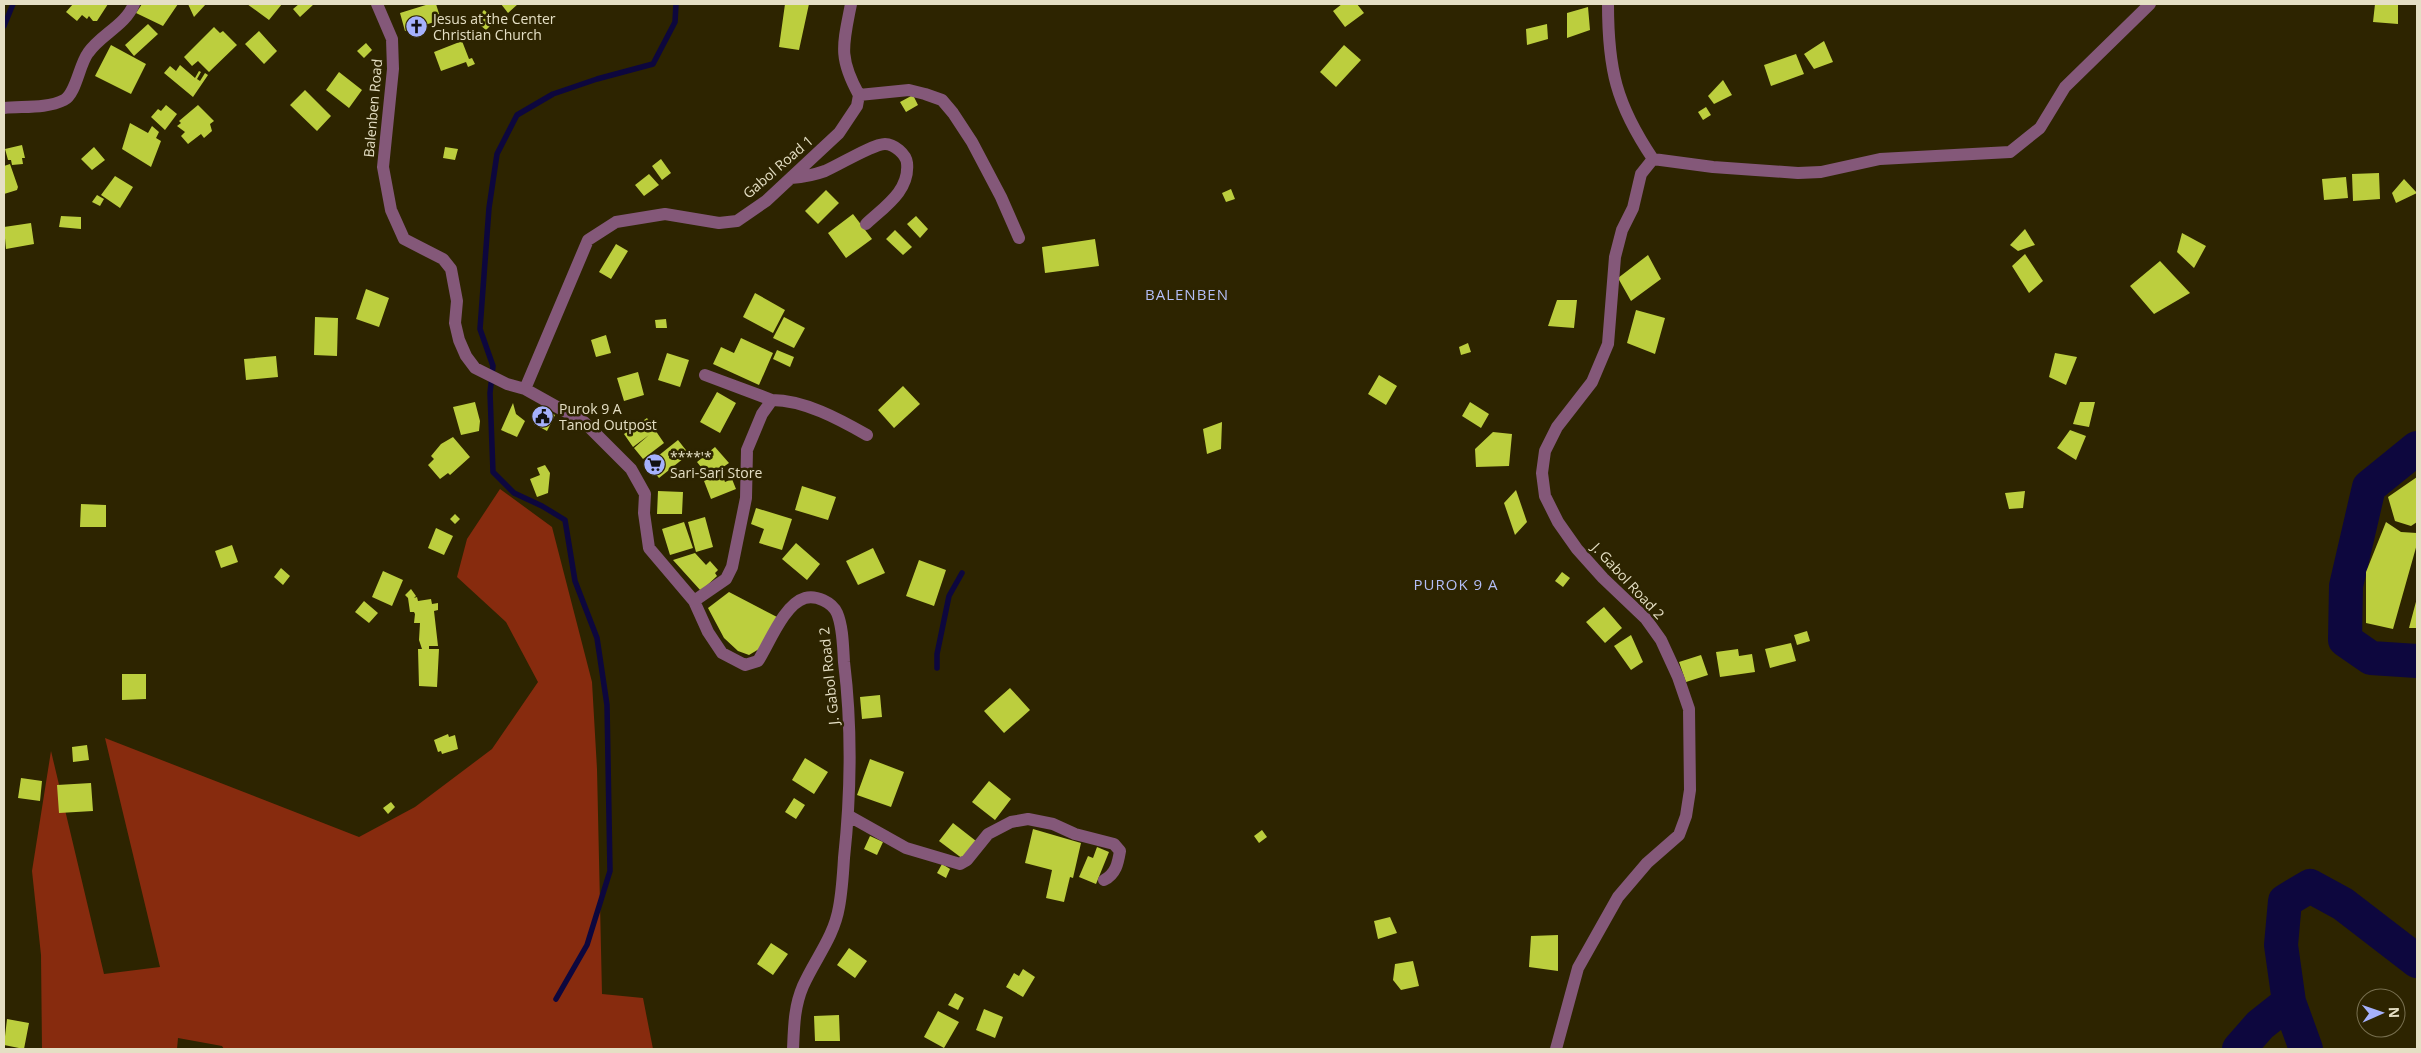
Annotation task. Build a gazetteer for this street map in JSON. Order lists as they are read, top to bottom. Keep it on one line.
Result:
{"streets":{"street":["Balenben Road","Gabol Road 1","J. Gabol Road 2"]},"crossings":[["Balenben Road","Gabol Road 1"],["Balenben Road","J. Gabol Road 2"],["Gabol Road 1","J. Gabol Road 2"]],"districts":["BALENBEN","PUROK 9 A"],"places":{"church":["Jesus at the Center Christian Church"],"public building":["Purok 9 A Tanod Outpost"],"supermarket":["****'* Sari-Sari Store"]},"north":"right"}
